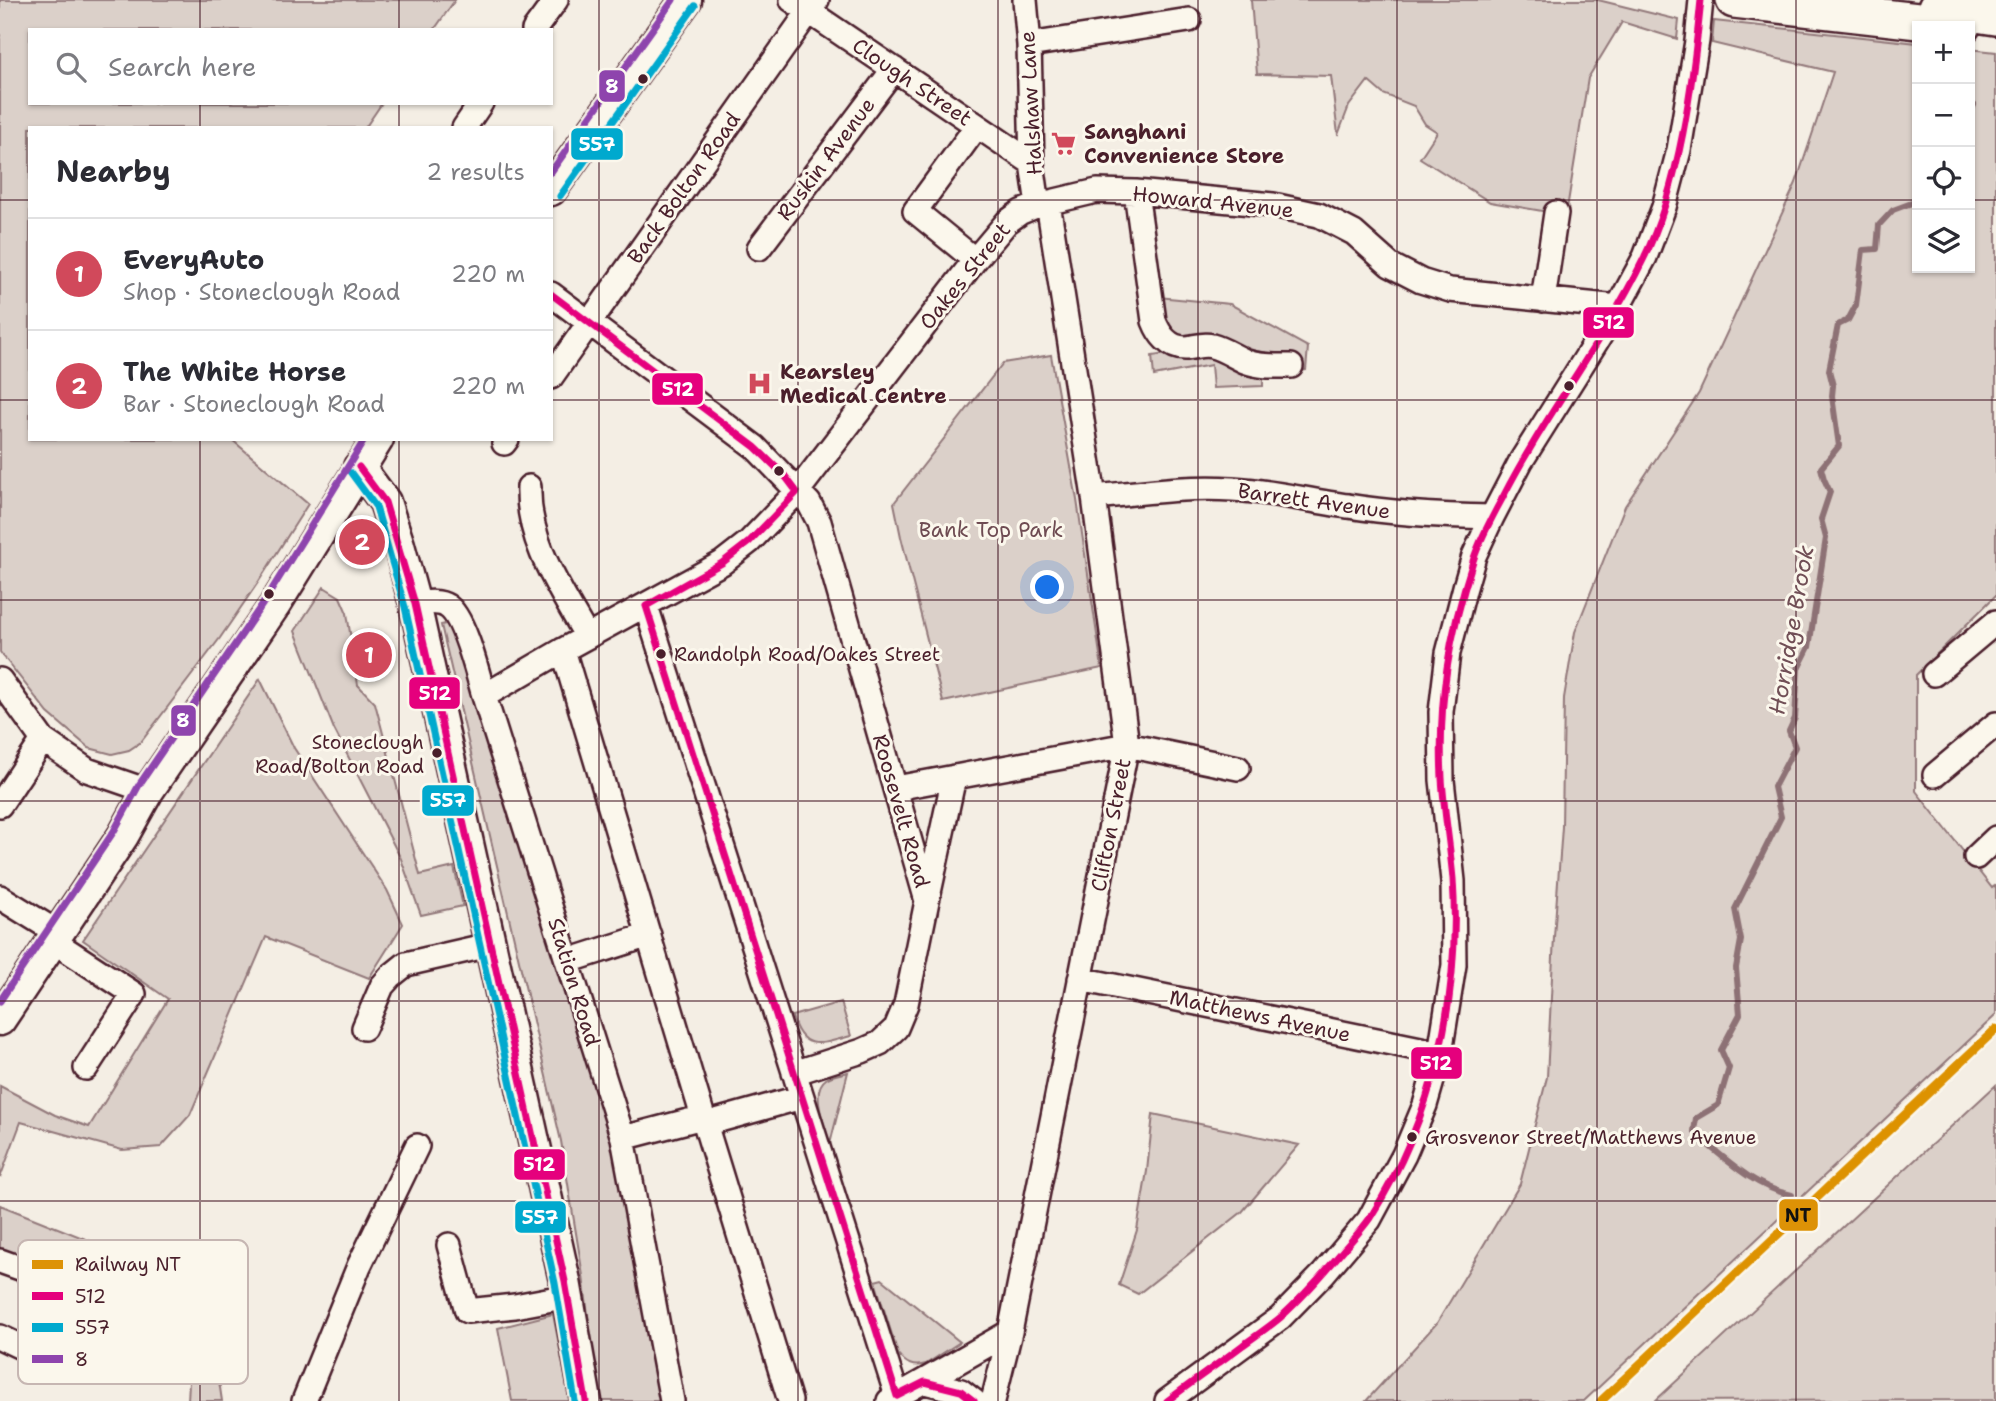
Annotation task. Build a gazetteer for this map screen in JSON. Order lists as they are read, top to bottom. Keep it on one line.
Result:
{"streets":{"street":["Clough Street","Halshaw Lane","Ruskin Avenue","Back Bolton Road","Howard Avenue","Oakes Street","Barrett Avenue","Roosevelt Road","Clifton Street","Station Road","Matthews Avenue"]},"crossings":[["Clough Street","Halshaw Lane"],["Clough Street","Ruskin Avenue"],["Clough Street","Back Bolton Road"],["Halshaw Lane","Howard Avenue"],["Halshaw Lane","Oakes Street"],["Halshaw Lane","Clifton Street"],["Back Bolton Road","Roosevelt Road"],["Howard Avenue","Oakes Street"],["Howard Avenue","Clifton Street"],["Oakes Street","Roosevelt Road"],["Oakes Street","Clifton Street"],["Oakes Street","Station Road"],["Barrett Avenue","Clifton Street"],["Clifton Street","Matthews Avenue"]],"water":["Horridge Brook"],"parks":["Bank Top Park"],"places":{"supermarket":["Sanghani Convenience Store"],"hospital":["Kearsley Medical Centre"],"other":["Randolph Road/Oakes Street","Stoneclough Road/Bolton Road","Grosvenor Street/Matthews Avenue"]},"lines":["transit line 512","transit line 8","transit line 557","rail line NT"],"legend":["Railway NT","512","557","8"],"page":{"map_buttons":["+","−"],"search":"Search here","heading":["Nearby","2 results"],"list":[{"mark":"1","name":"EveryAuto","note":"Shop · Stoneclough Road","value":"220 m"},{"mark":"2","name":"The White Horse","note":"Bar · Stoneclough Road","value":"220 m"}],"pins":["2","1"]}}
